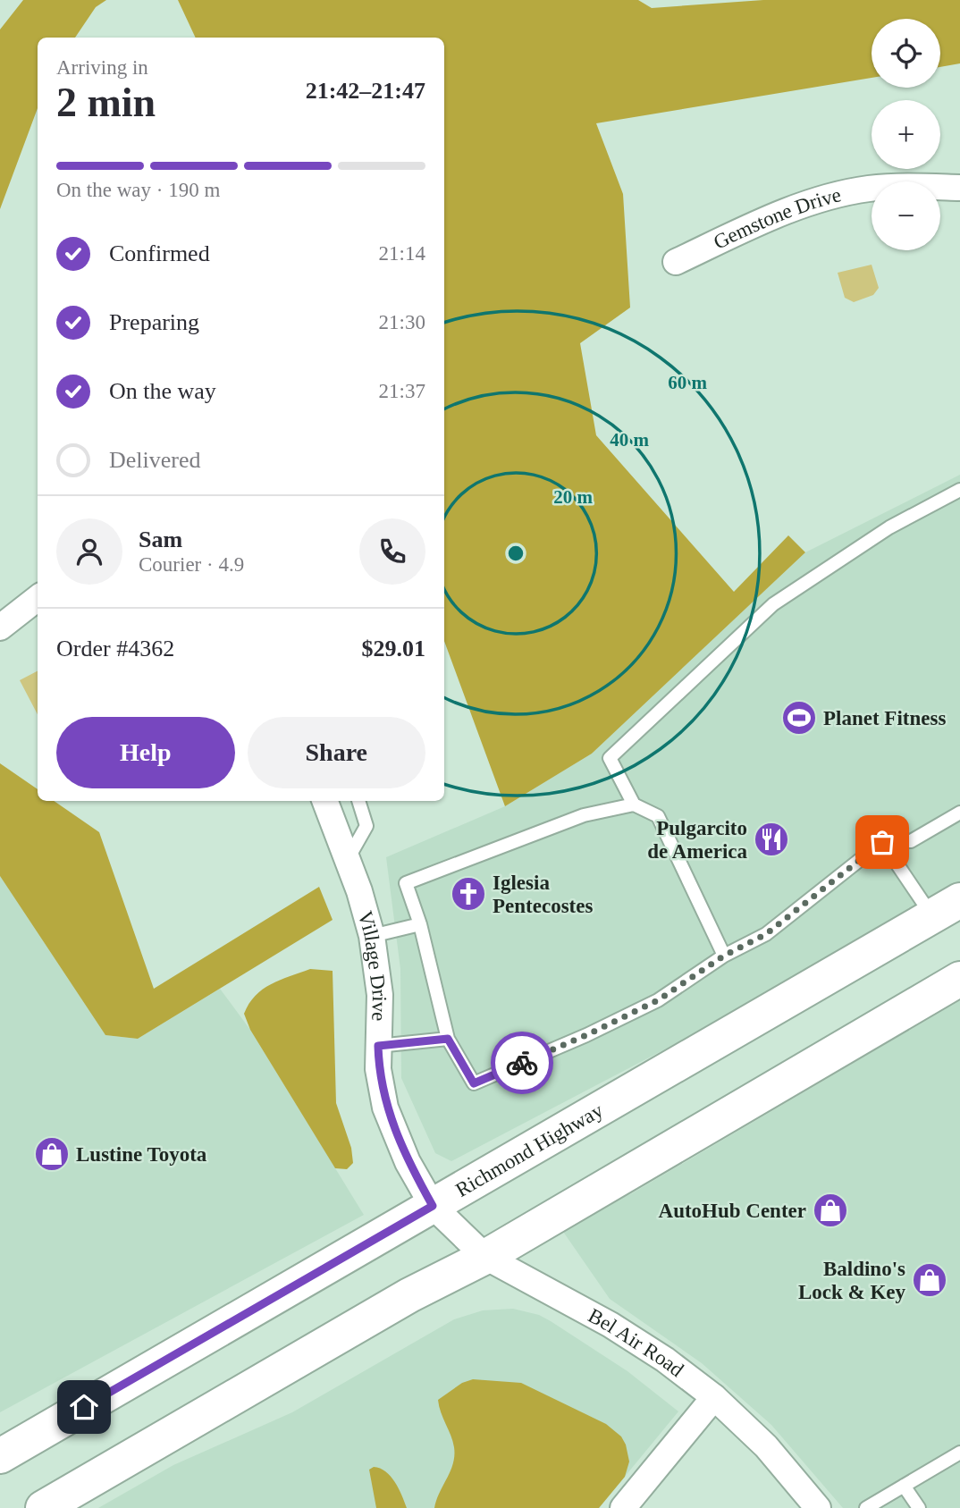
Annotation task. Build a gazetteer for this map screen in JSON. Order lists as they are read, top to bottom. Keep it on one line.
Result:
{"streets":{"main road":["Richmond Highway"],"street":["Gemstone Drive","Village Drive","Bel Air Road"]},"crossings":[["Village Drive","Richmond Highway"],["Village Drive","Bel Air Road"],["Richmond Highway","Bel Air Road"]],"places":{"sports":["Planet Fitness"],"restaurant":["Pulgarcito de America"],"church":["Iglesia Pentecostes"],"shop":["Lustine Toyota","AutoHub Center","Baldino's Lock & Key"]},"page":{"map_buttons":["+","−"],"heading":["2 min","Arriving in","21:42–21:47"],"panel":["Sam","Courier · 4.9","Order #4362","$29.01"],"bar":"On the way · 190 m","list":[["Confirmed","21:14"],["Preparing","21:30"],["On the way","21:37"],"Delivered"],"buttons":["Help","Share"]},"rings":["60 m","40 m","20 m"]}
